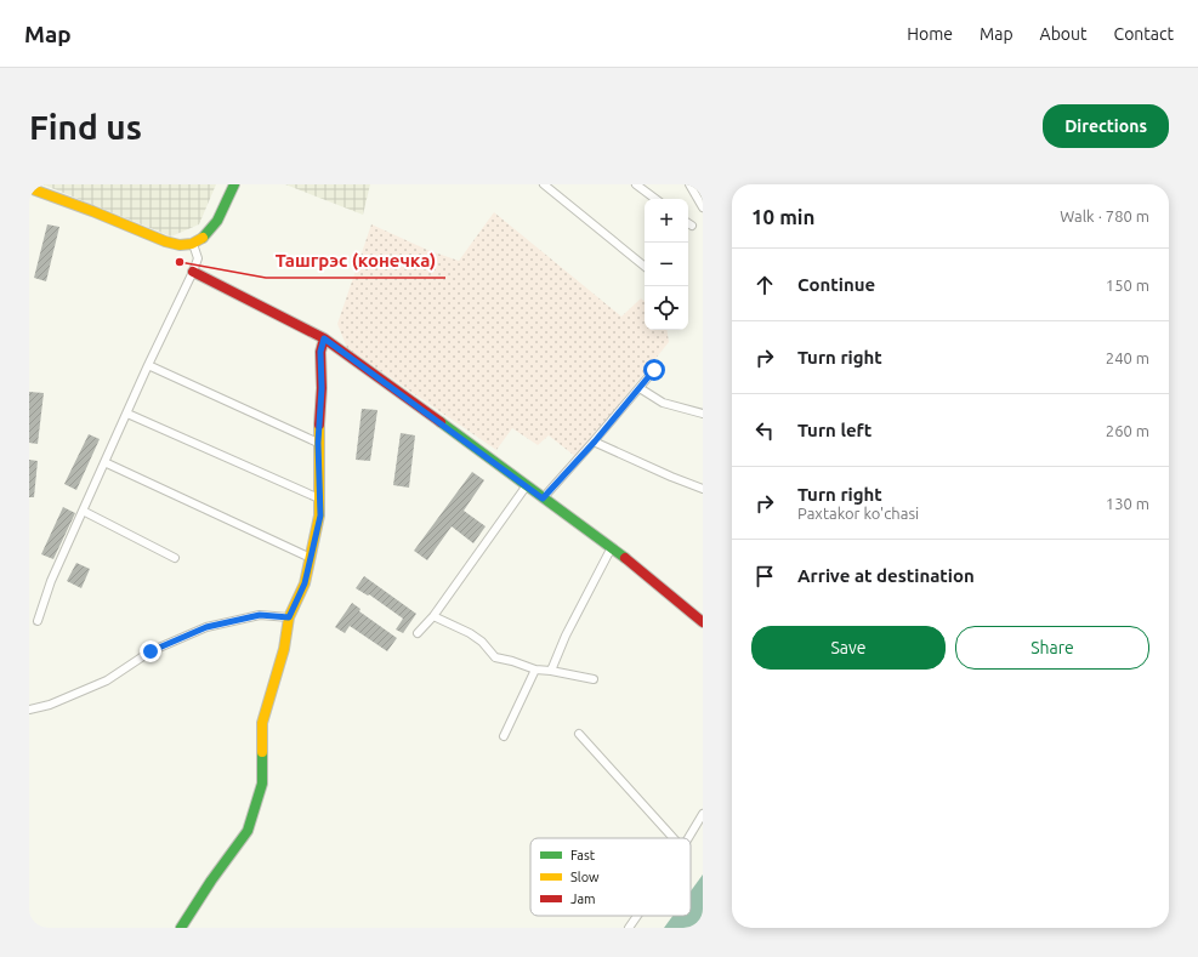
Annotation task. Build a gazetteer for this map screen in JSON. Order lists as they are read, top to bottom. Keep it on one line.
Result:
{"places":["Ташгрэс (конечка)"],"legend":["Fast","Slow","Jam"],"page":{"header":"Map","nav":["Home","Map","About","Contact"],"buttons":["Directions",["Save","Share"]],"title":"Find us","heading":["10 min","Walk · 780 m"],"map_buttons":["+","−"],"list":[["Continue","150 m"],["Turn right","240 m"],["Turn left","260 m"],["Turn right","Paxtakor ko'chasi","130 m"],"Arrive at destination"]}}
